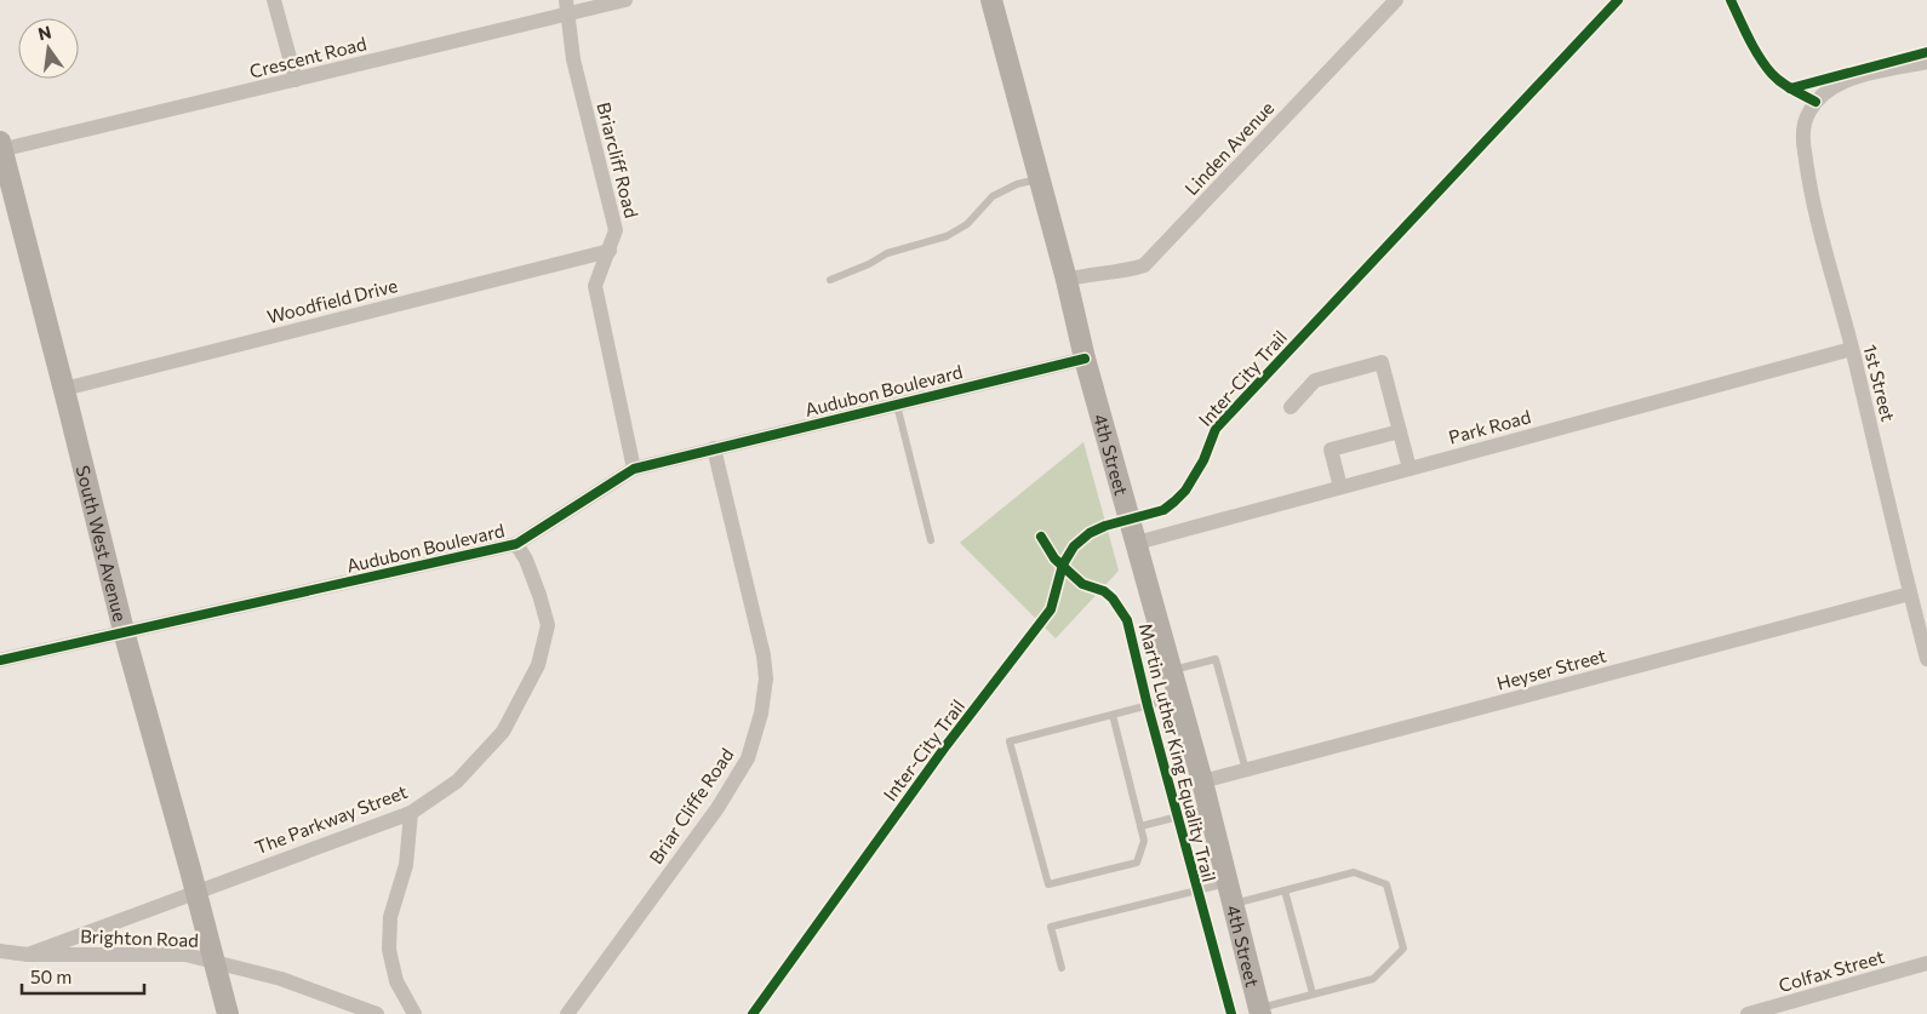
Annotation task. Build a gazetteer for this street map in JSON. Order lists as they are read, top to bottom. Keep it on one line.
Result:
{"streets":{"street":["Crescent Road","Linden Avenue","Briarcliff Road","Woodfield Drive","1st Street","Audubon Boulevard","Park Road","4th Street","South West Avenue","Heyser Street","Briar Cliffe Road","The Parkway Street","Brighton Road","Colfax Street"],"cycle path":["Inter-City Trail","Martin Luther King Equality Trail"]},"crossings":[["Crescent Road","Briarcliff Road"],["Crescent Road","South West Avenue"],["Linden Avenue","4th Street"],["Briarcliff Road","Woodfield Drive"],["Briarcliff Road","Audubon Boulevard"],["Woodfield Drive","South West Avenue"],["1st Street","Park Road"],["1st Street","Heyser Street"],["Audubon Boulevard","4th Street"],["Audubon Boulevard","South West Avenue"],["Audubon Boulevard","Briar Cliffe Road"],["Audubon Boulevard","The Parkway Street"],["Park Road","4th Street"],["4th Street","Heyser Street"],["South West Avenue","The Parkway Street"],["South West Avenue","Brighton Road"],["The Parkway Street","Brighton Road"]],"scale_bar":"50 m","north":"top"}
